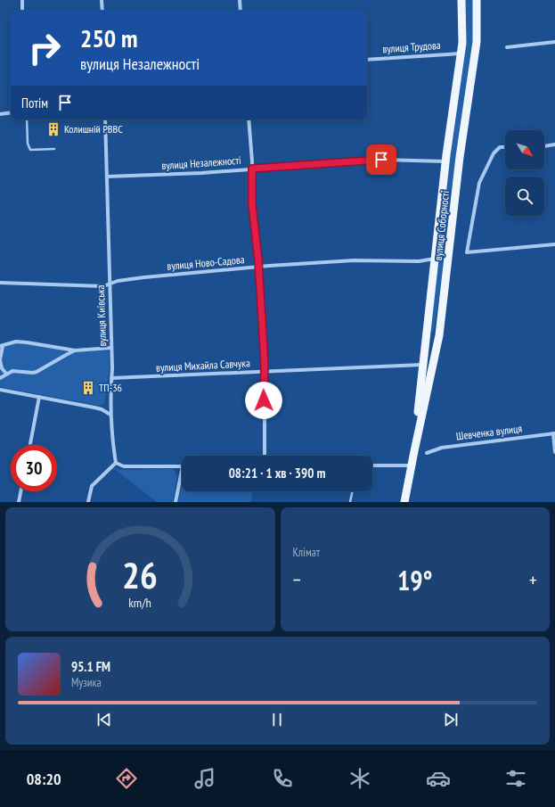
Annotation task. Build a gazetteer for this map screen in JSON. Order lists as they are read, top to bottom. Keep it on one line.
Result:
{"streets":{"main road":["вулиця Соборності"],"street":["вулиця Трудова","вулиця Незалежності","вулиця Ново-Садова","вулиця Київська","вулиця Михайла Савчука","Шевченка вулиця"]},"crossings":[["вулиця Трудова","вулиця Соборності"],["вулиця Незалежності","вулиця Соборності"],["вулиця Незалежності","вулиця Київська"],["вулиця Соборності","вулиця Ново-Садова"],["вулиця Соборності","вулиця Михайла Савчука"],["вулиця Ново-Садова","вулиця Київська"],["вулиця Київська","вулиця Михайла Савчука"]],"places":{"building":["Колишній РВВС","ТП-36"]},"north":"bottom right","page":{"turn":["250 m","вулиця Незалежності"],"then":"Потім","limit":"30","trip":"08:21 · 1 хв · 390 m","tile":"Клімат","heat":["−","19°","+"],"song":["95.1 FM","Музика"],"tabs":"08:20","gauge":["26","km/h"]}}
